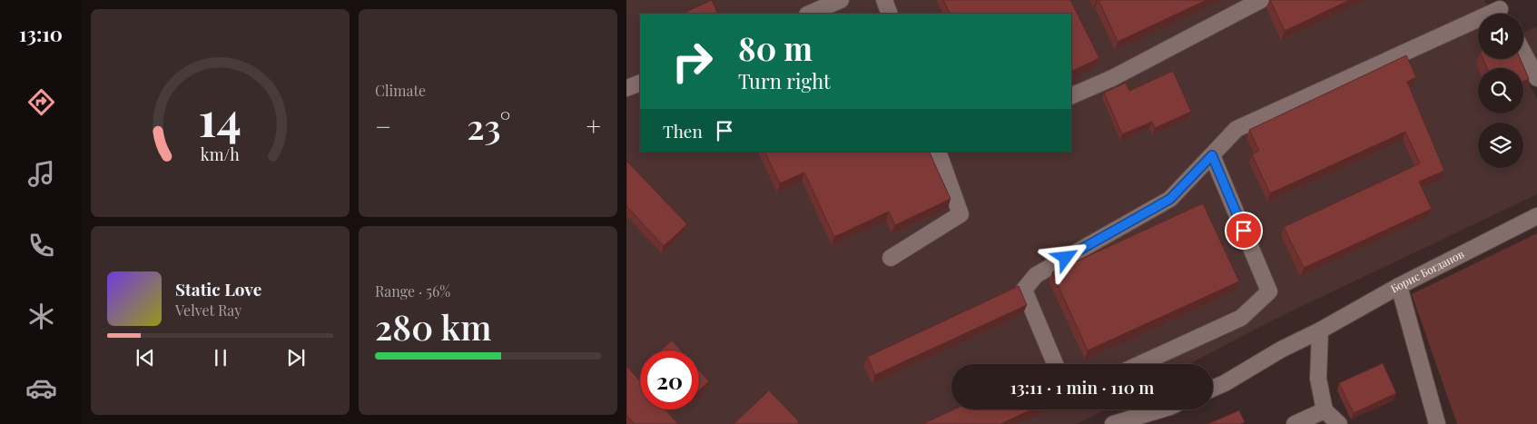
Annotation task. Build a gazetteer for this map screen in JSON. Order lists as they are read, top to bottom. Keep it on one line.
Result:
{"streets":{"street":["Борис Богданов"]},"page":{"tabs":"13:10","tile":["Climate",["Range · 56%","280 km"]],"turn":["80 m","Turn right"],"heat":["−","23°","+"],"then":"Then","song":["Static Love","Velvet Ray"],"limit":"20","trip":"13:11 · 1 min · 110 m","gauge":["14","km/h"]}}
